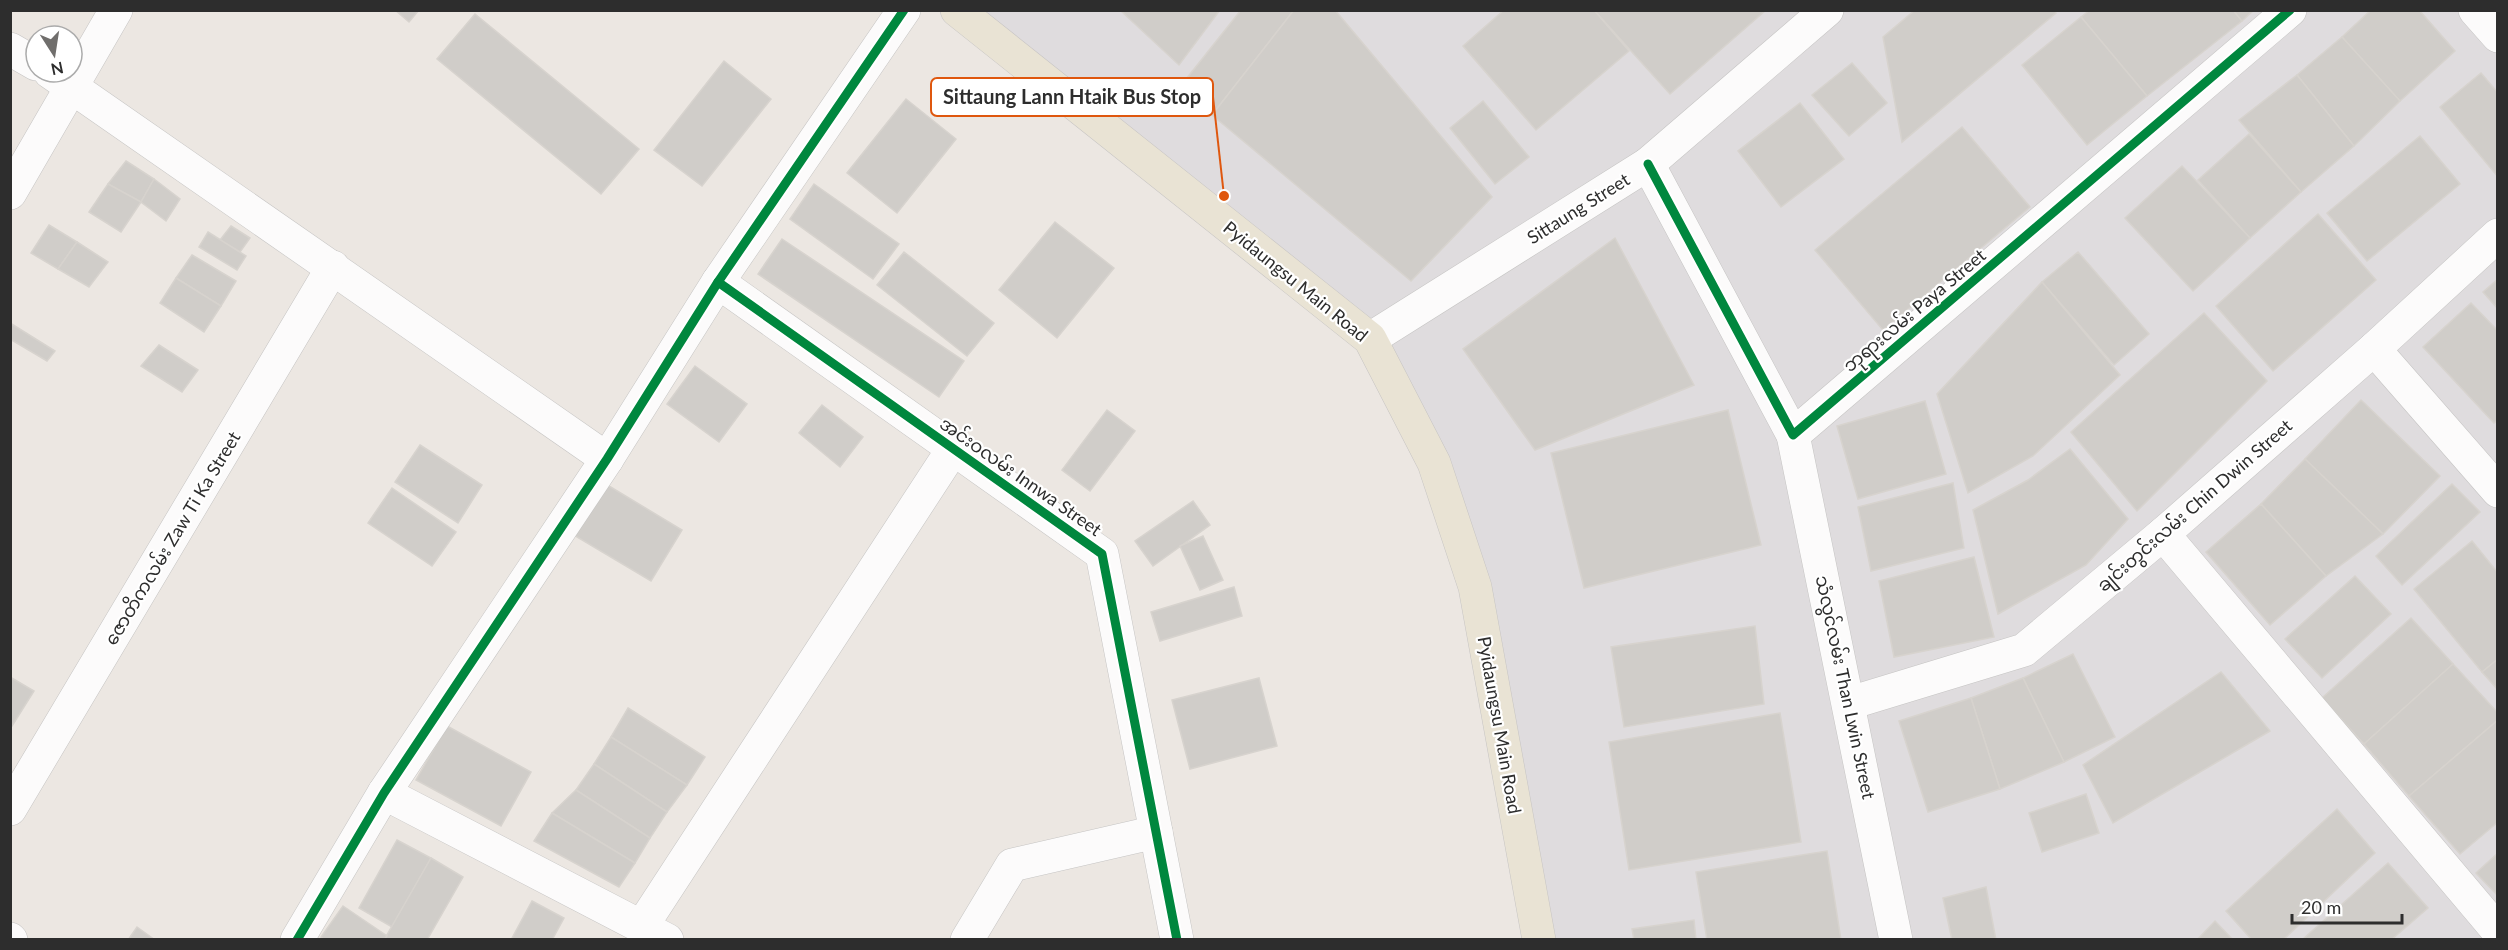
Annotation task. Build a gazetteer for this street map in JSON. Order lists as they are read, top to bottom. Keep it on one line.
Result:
{"streets":{"main road":["Pyidaungsu Main Road"],"street":["Sittaung Street","ဘုရားလမ်း Paya Street","အင်းဝလမ်း Innwa Street","ချင်းတွင်းလမ်း Chin Dwin Street","ဇောတိကလမ်း Zaw Ti Ka Street","သံလွင်လမ်း Than Lwin Street"]},"crossings":[["Sittaung Street","Pyidaungsu Main Road"],["ဘုရားလမ်း Paya Street","သံလွင်လမ်း Than Lwin Street"],["ချင်းတွင်းလမ်း Chin Dwin Street","သံလွင်လမ်း Than Lwin Street"]],"places":["Sittaung Lann Htaik Bus Stop"],"scale_bar":"20 m","north":"bottom"}
